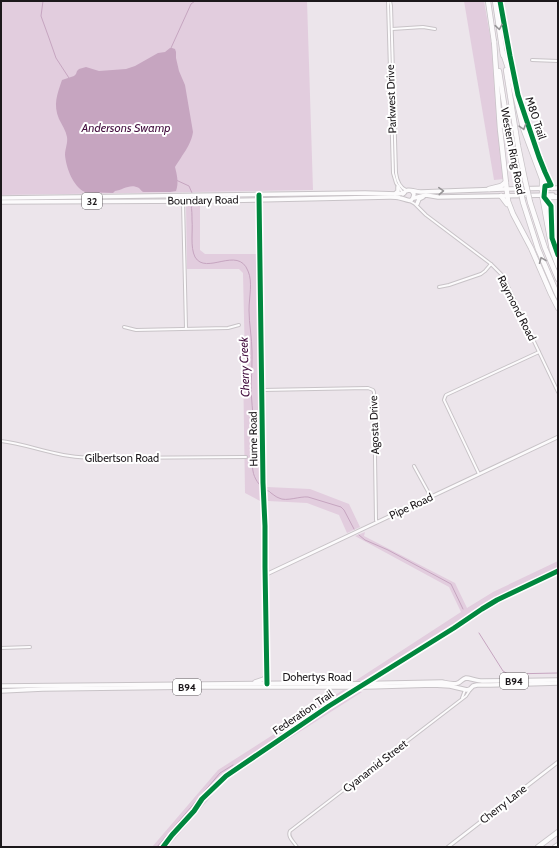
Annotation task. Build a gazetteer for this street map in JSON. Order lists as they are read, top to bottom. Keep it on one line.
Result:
{"streets":{"highway":["Western Ring Road"],"main road":["Boundary Road","32","Dohertys Road","B94"],"street":["Parkwest Drive","Raymond Road","Agosta Drive","Hume Road","Gilbertson Road","Pipe Road","Cyanamid Street","Cherry Lane"],"cycle path":["M80 Trail","Federation Trail"]},"crossings":[["Parkwest Drive","Boundary Road"],["Parkwest Drive","32"],["Parkwest Drive","Raymond Road"],["Boundary Road","32"],["Boundary Road","Raymond Road"],["Boundary Road","Hume Road"],["32","Raymond Road"],["Agosta Drive","Hume Road"],["Agosta Drive","Pipe Road"],["Hume Road","Pipe Road"],["Hume Road","Dohertys Road"],["Dohertys Road","B94"],["Dohertys Road","Cyanamid Street"],["B94","Cyanamid Street"]],"water":["Andersons Swamp","Cherry Creek"]}
